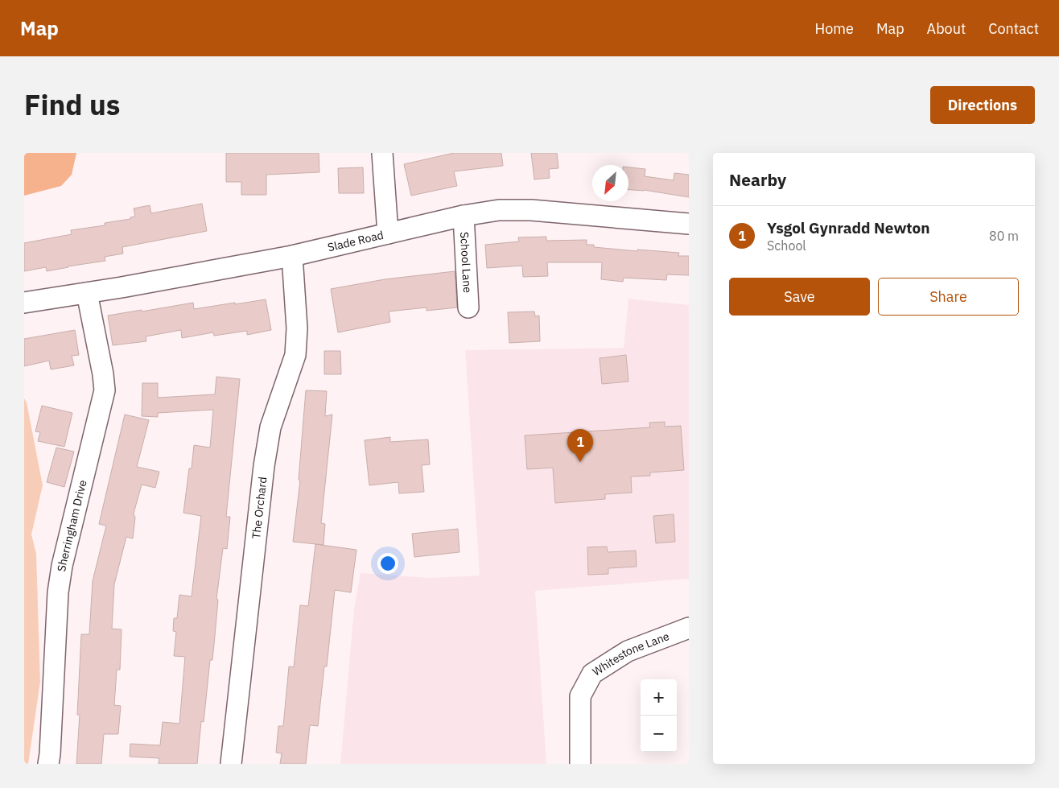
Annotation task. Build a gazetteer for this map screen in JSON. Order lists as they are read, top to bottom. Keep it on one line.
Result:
{"streets":{"street":["Slade Road","School Lane","The Orchard","Sherringham Drive","Whitestone Lane"]},"crossings":[["Slade Road","School Lane"],["Slade Road","The Orchard"],["Slade Road","Sherringham Drive"]],"north":"bottom left","page":{"header":"Map","nav":["Home","Map","About","Contact"],"title":"Find us","buttons":["Directions",["Save","Share"]],"heading":"Nearby","list":[{"mark":"1","name":"Ysgol Gynradd Newton","note":"School","value":"80 m"}],"pins":"1","map_buttons":["+","−"]}}
